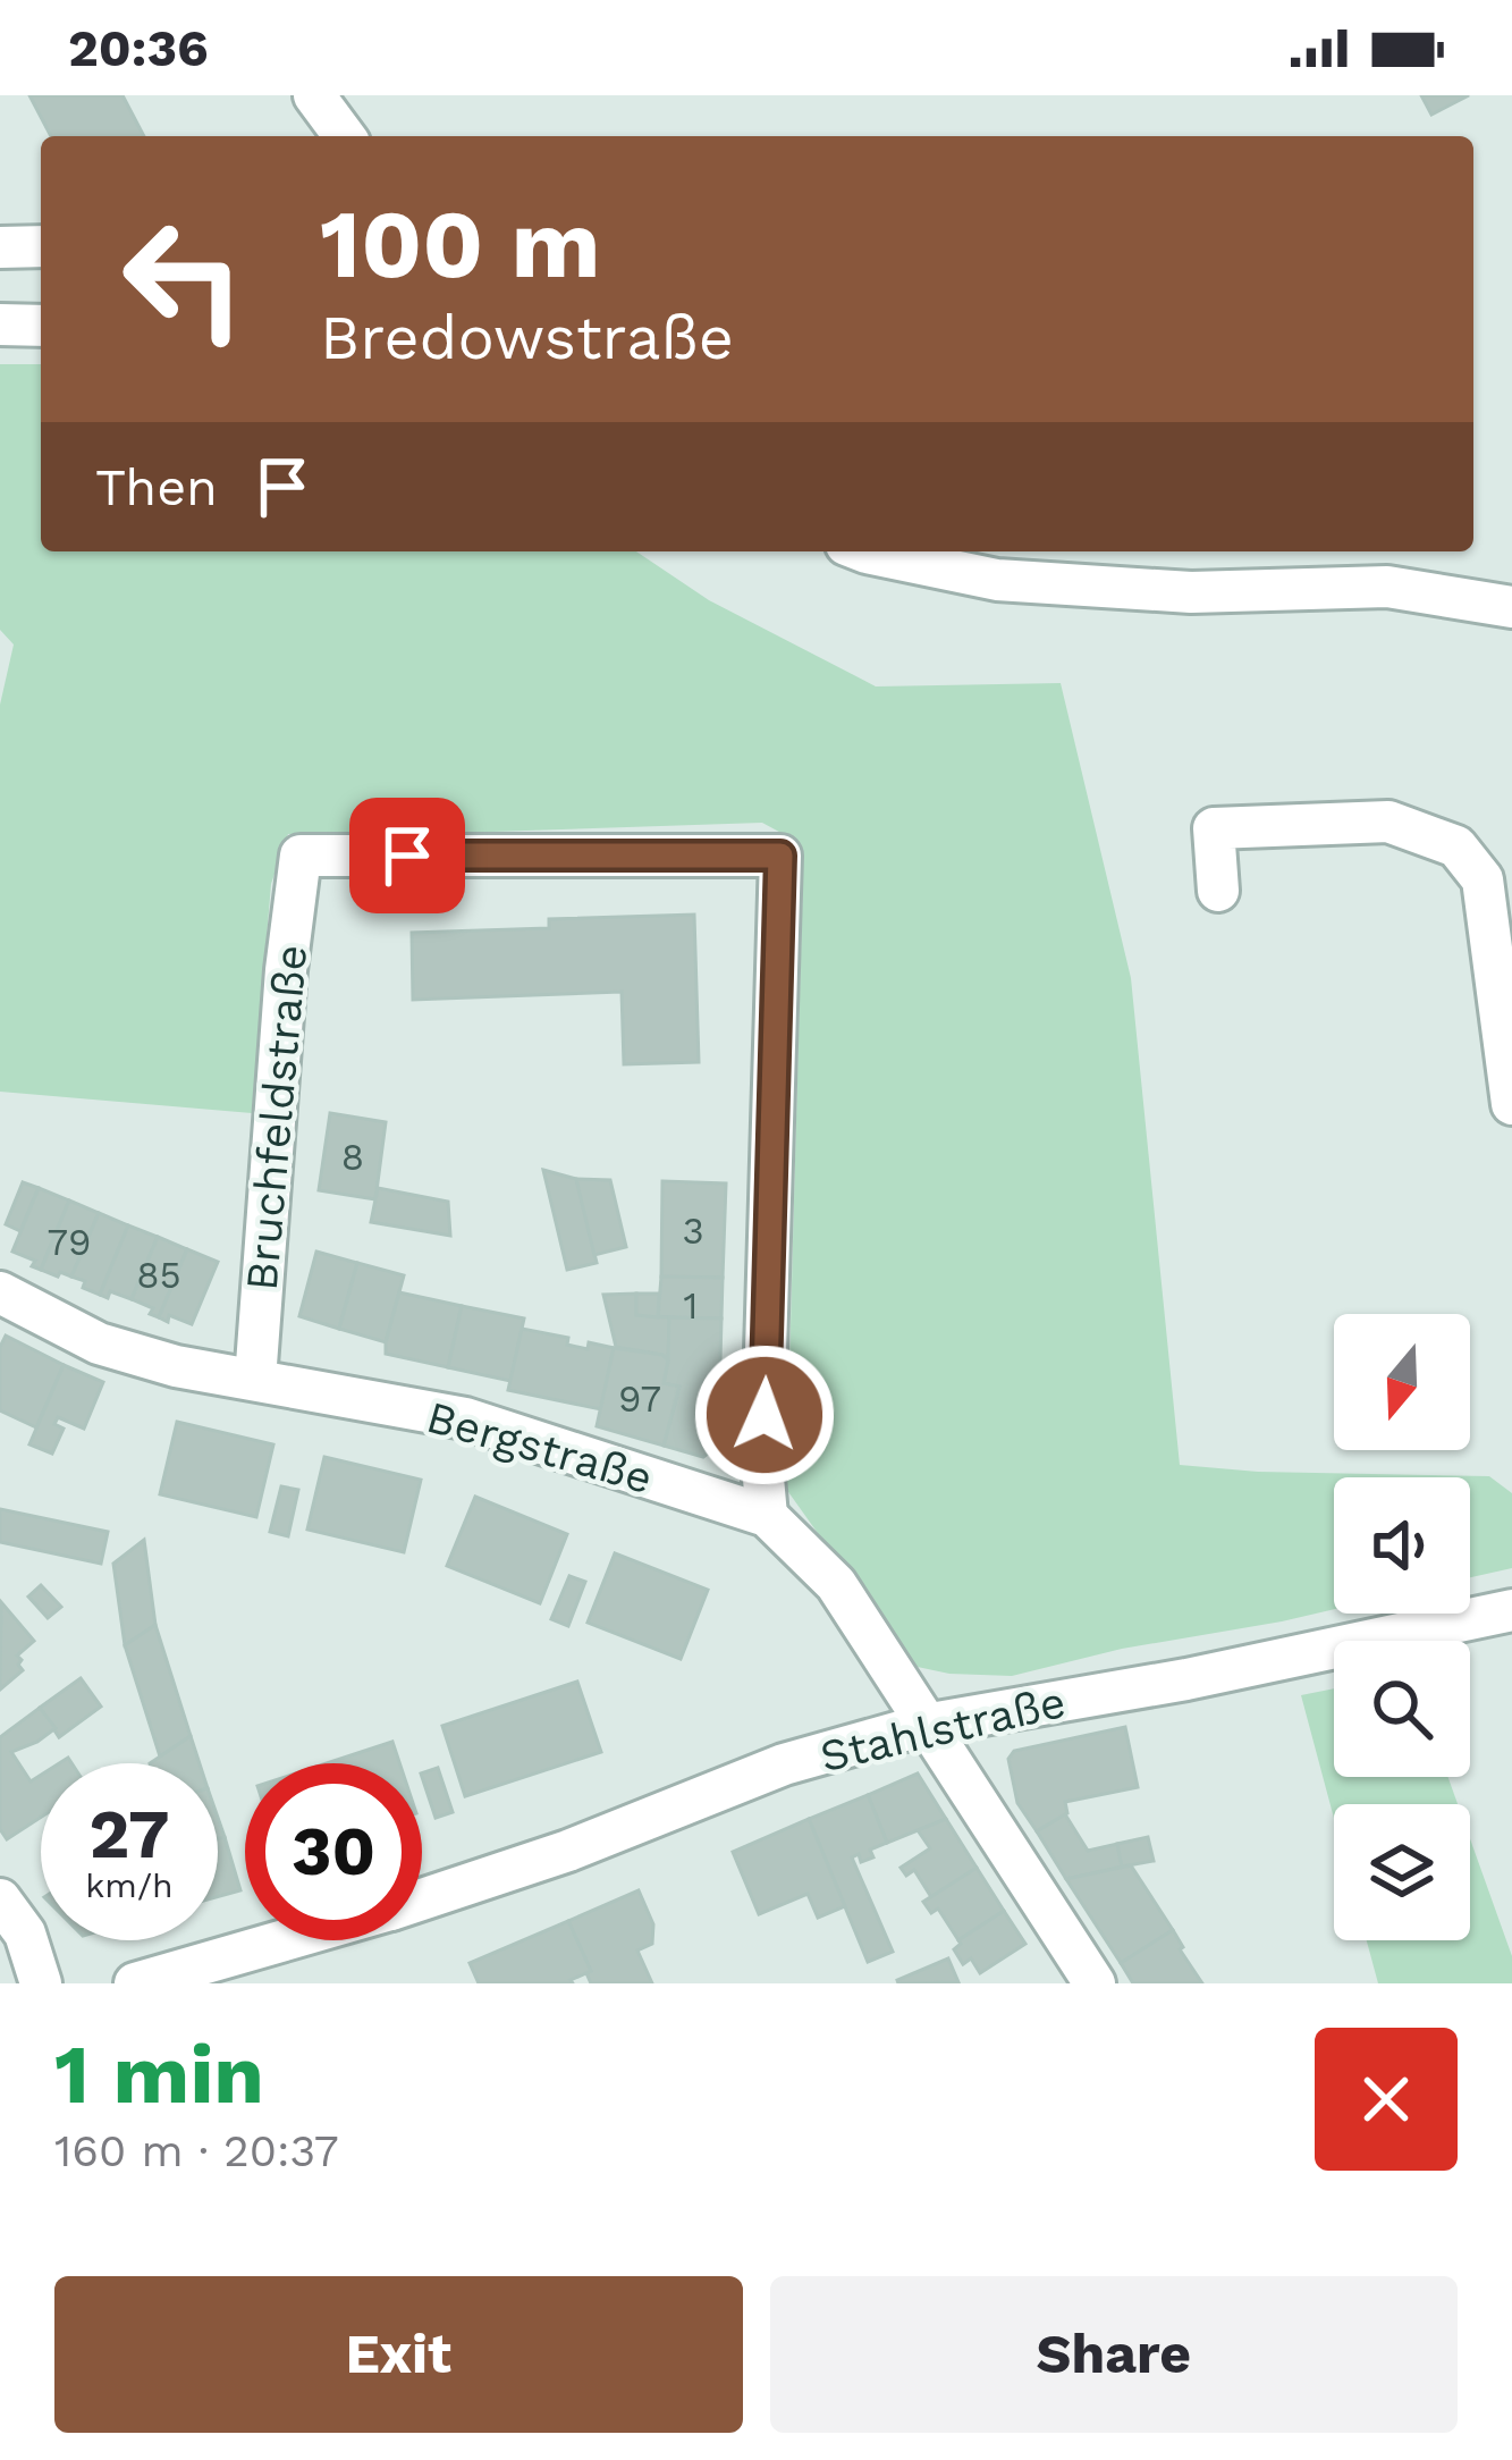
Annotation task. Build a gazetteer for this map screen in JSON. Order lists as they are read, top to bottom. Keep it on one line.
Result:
{"streets":{"street":["Bruchfeldstraße","Bergstraße","Stahlstraße"]},"crossings":[["Bruchfeldstraße","Bergstraße"],["Bergstraße","Stahlstraße"]],"house_numbers":["8","3","79","85","1","97"],"north":"bottom","page":{"status":"20:36","turn":["100 m","Bredowstraße"],"then":"Then","speed":"27 km/h","limit":"30","heading":["1 min","160 m · 20:37"],"buttons":["Exit","Share"]}}
